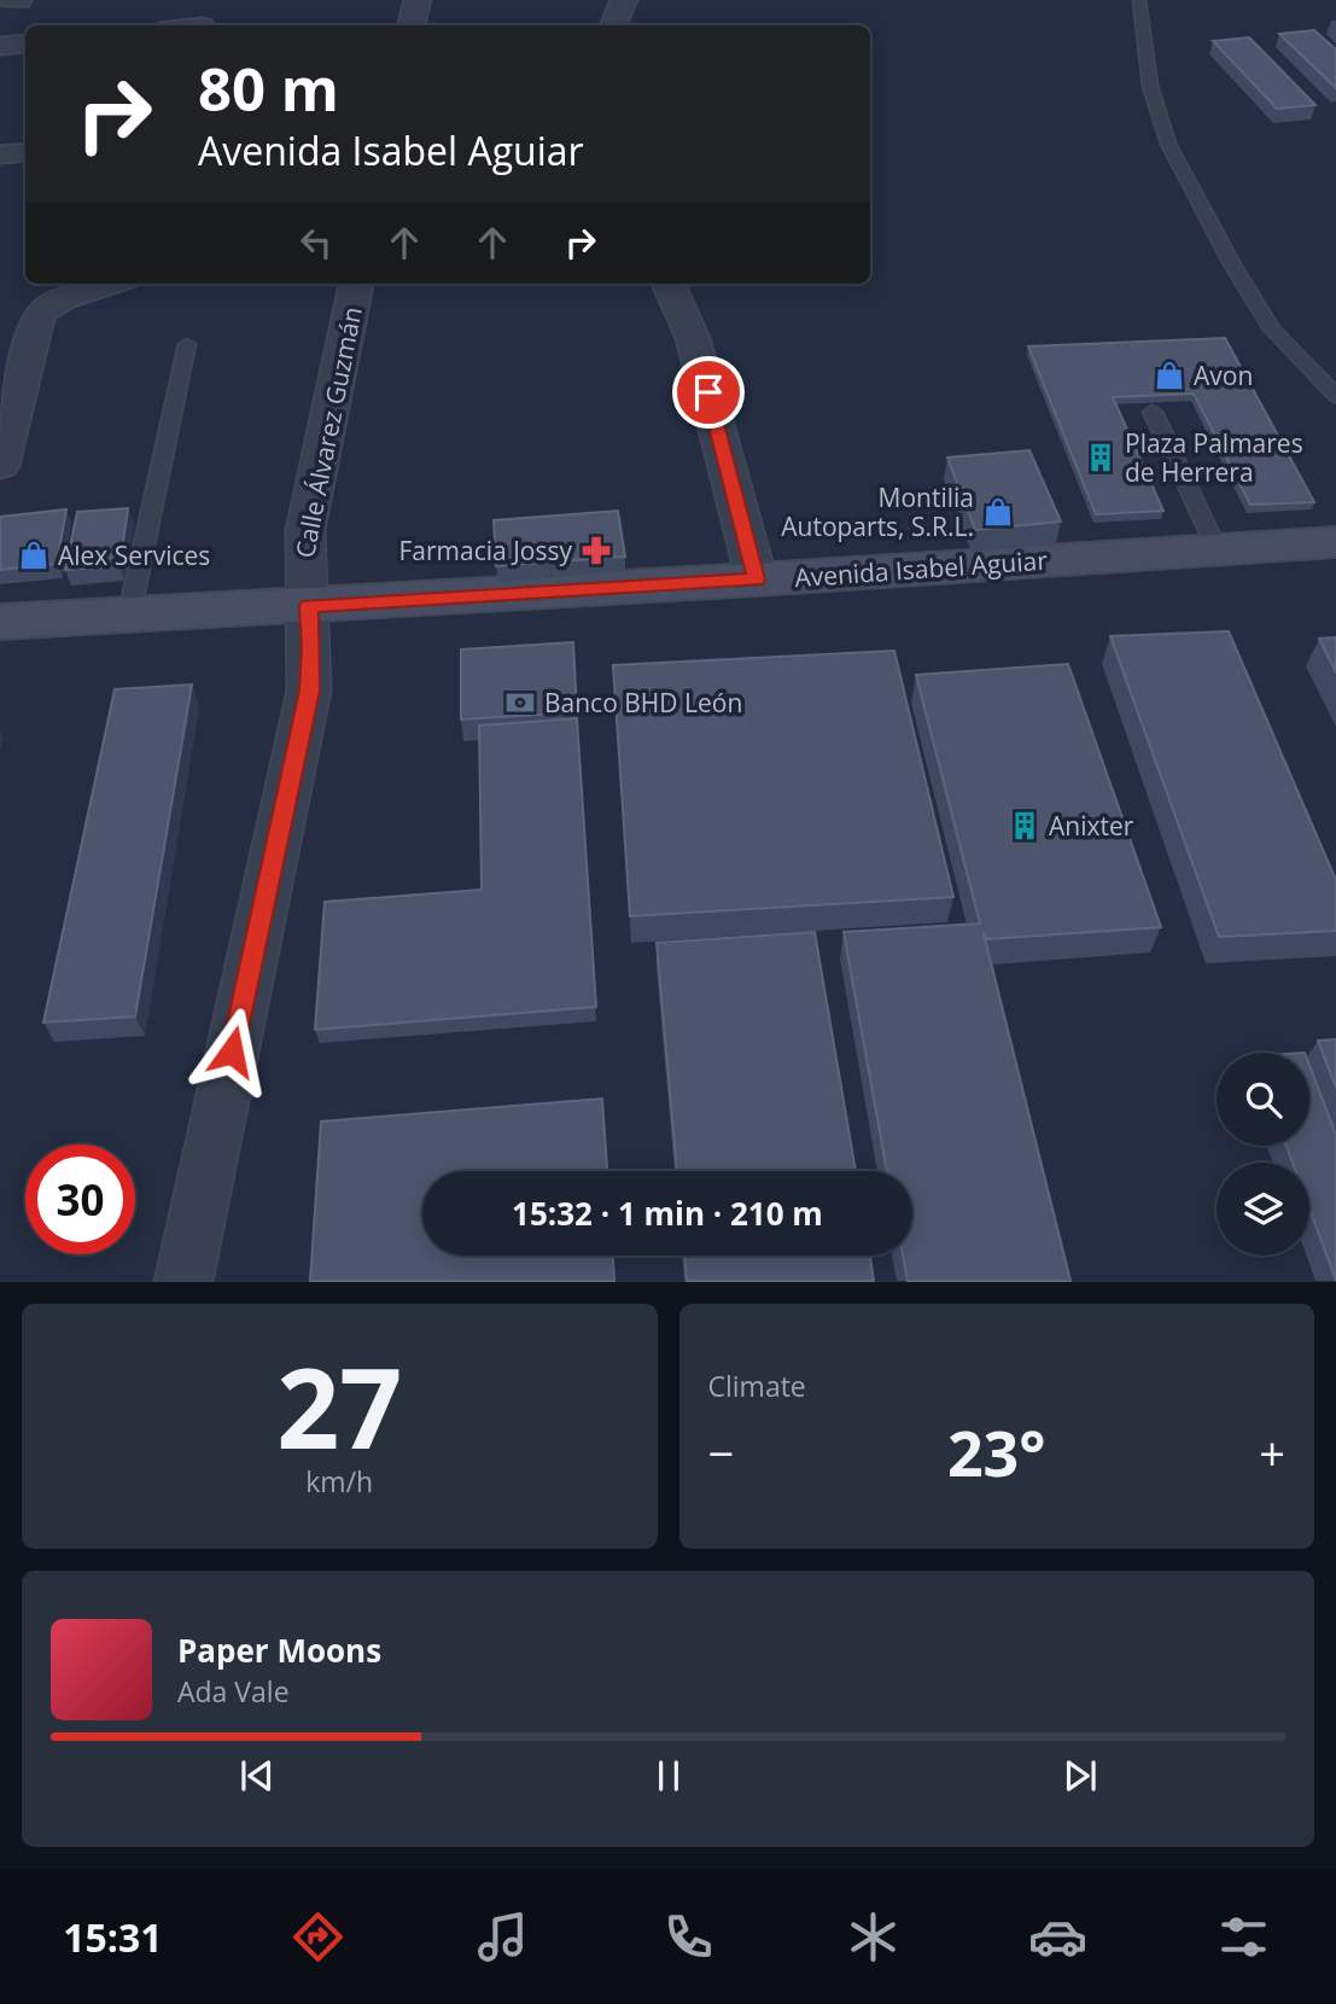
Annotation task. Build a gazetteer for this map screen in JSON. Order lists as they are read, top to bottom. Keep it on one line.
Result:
{"streets":{"main road":["Avenida Isabel Aguiar"],"street":["Calle Álvarez Guzmán"]},"crossings":[["Calle Álvarez Guzmán","Avenida Isabel Aguiar"]],"places":{"shop":["Avon","Montilia Autoparts, S.R.L.","Alex Services"],"building":["Plaza Palmares de Herrera","Anixter"],"pharmacy":["Farmacia Jossy"],"bank":["Banco BHD León"]},"page":{"turn":["80 m","Avenida Isabel Aguiar"],"limit":"30","trip":"15:32 · 1 min · 210 m","tile":[["27","km/h"],"Climate"],"heat":["−","23°","+"],"song":["Paper Moons","Ada Vale"],"tabs":"15:31"}}
